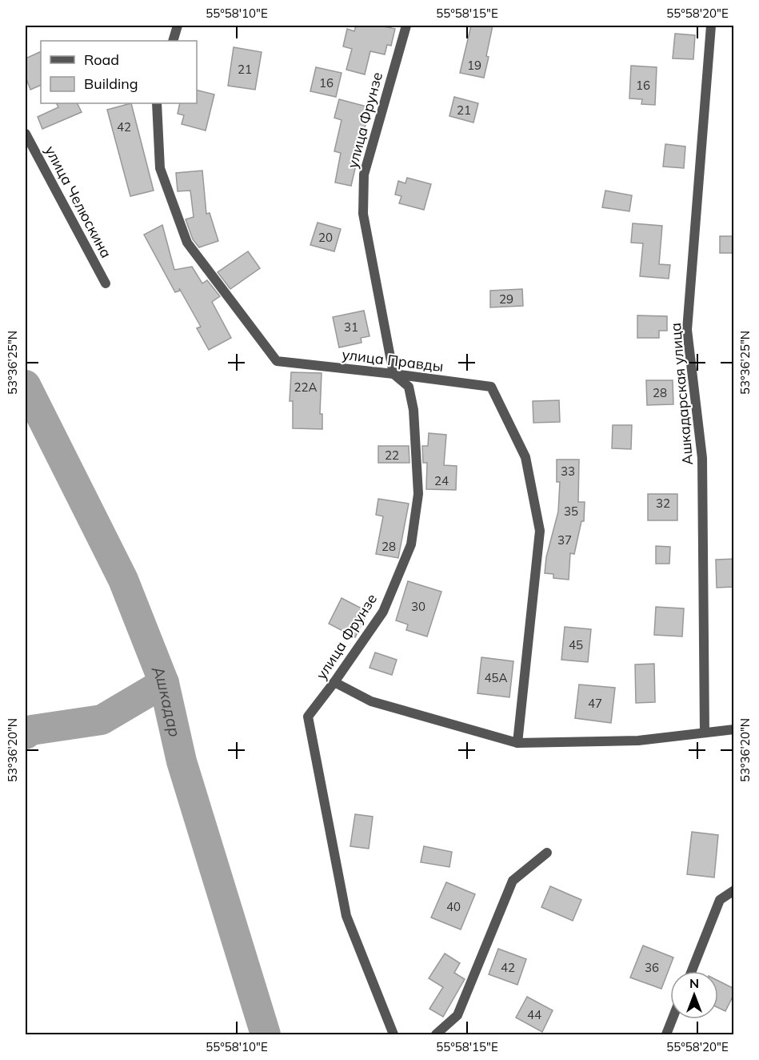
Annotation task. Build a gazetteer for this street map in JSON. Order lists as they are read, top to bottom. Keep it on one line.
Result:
{"streets":{"street":["улица Фрунзе","улица Челюскина","улица Правды","Ашкадарская улица"]},"crossings":[["улица Фрунзе","улица Правды"]],"water":["Ашкадар"],"house_numbers":["19","21","16","16","21","42","20","29","31","22А","28","22","33","24","32","35","37","28","30","45","45А","47","40","42","36","44"],"legend":["Road","Building"],"north":"top","coordinates":["55°58'10\"E","55°58'15\"E","55°58'20\"E","53°36'25\"N","53°36'20\"N"]}
